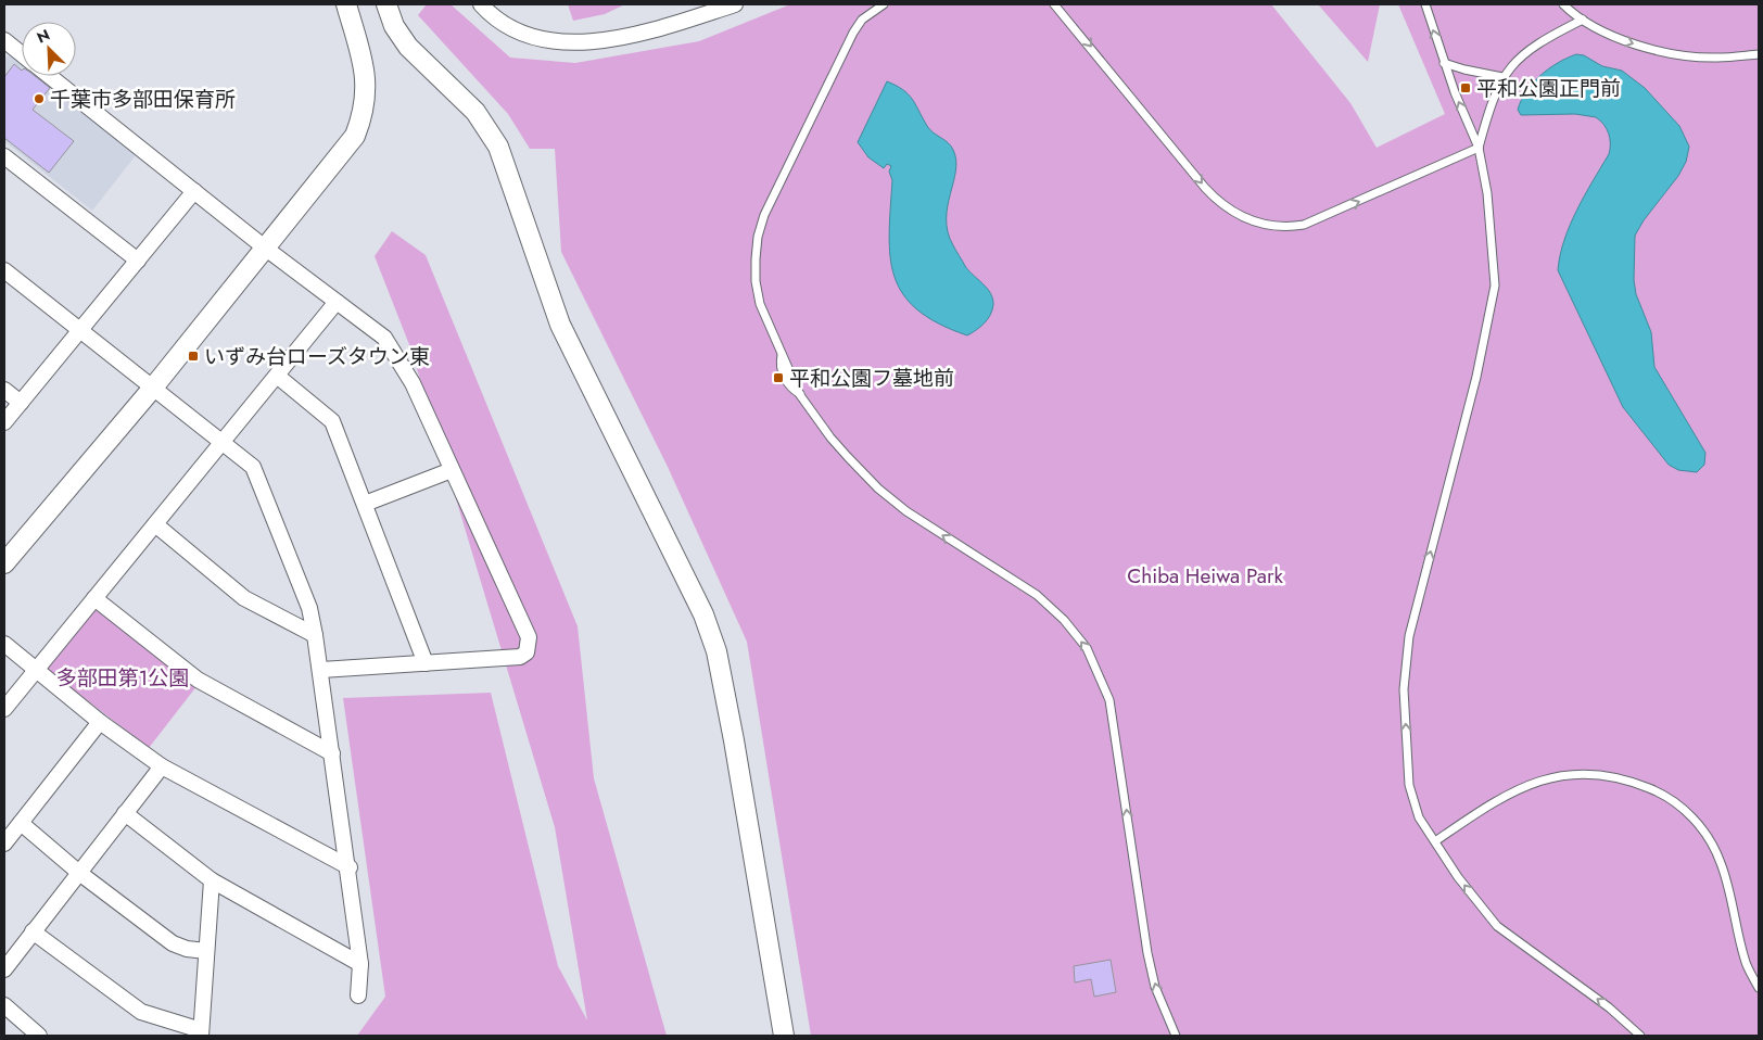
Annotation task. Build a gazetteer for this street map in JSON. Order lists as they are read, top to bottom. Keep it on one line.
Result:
{"parks":["Chiba Heiwa Park","多部田第1公園"],"places":{"transit":["平和公園正門前","いずみ台ローズタウン東","平和公園フ墓地前"],"other":["千葉市多部田保育所"]},"north":"top left"}
